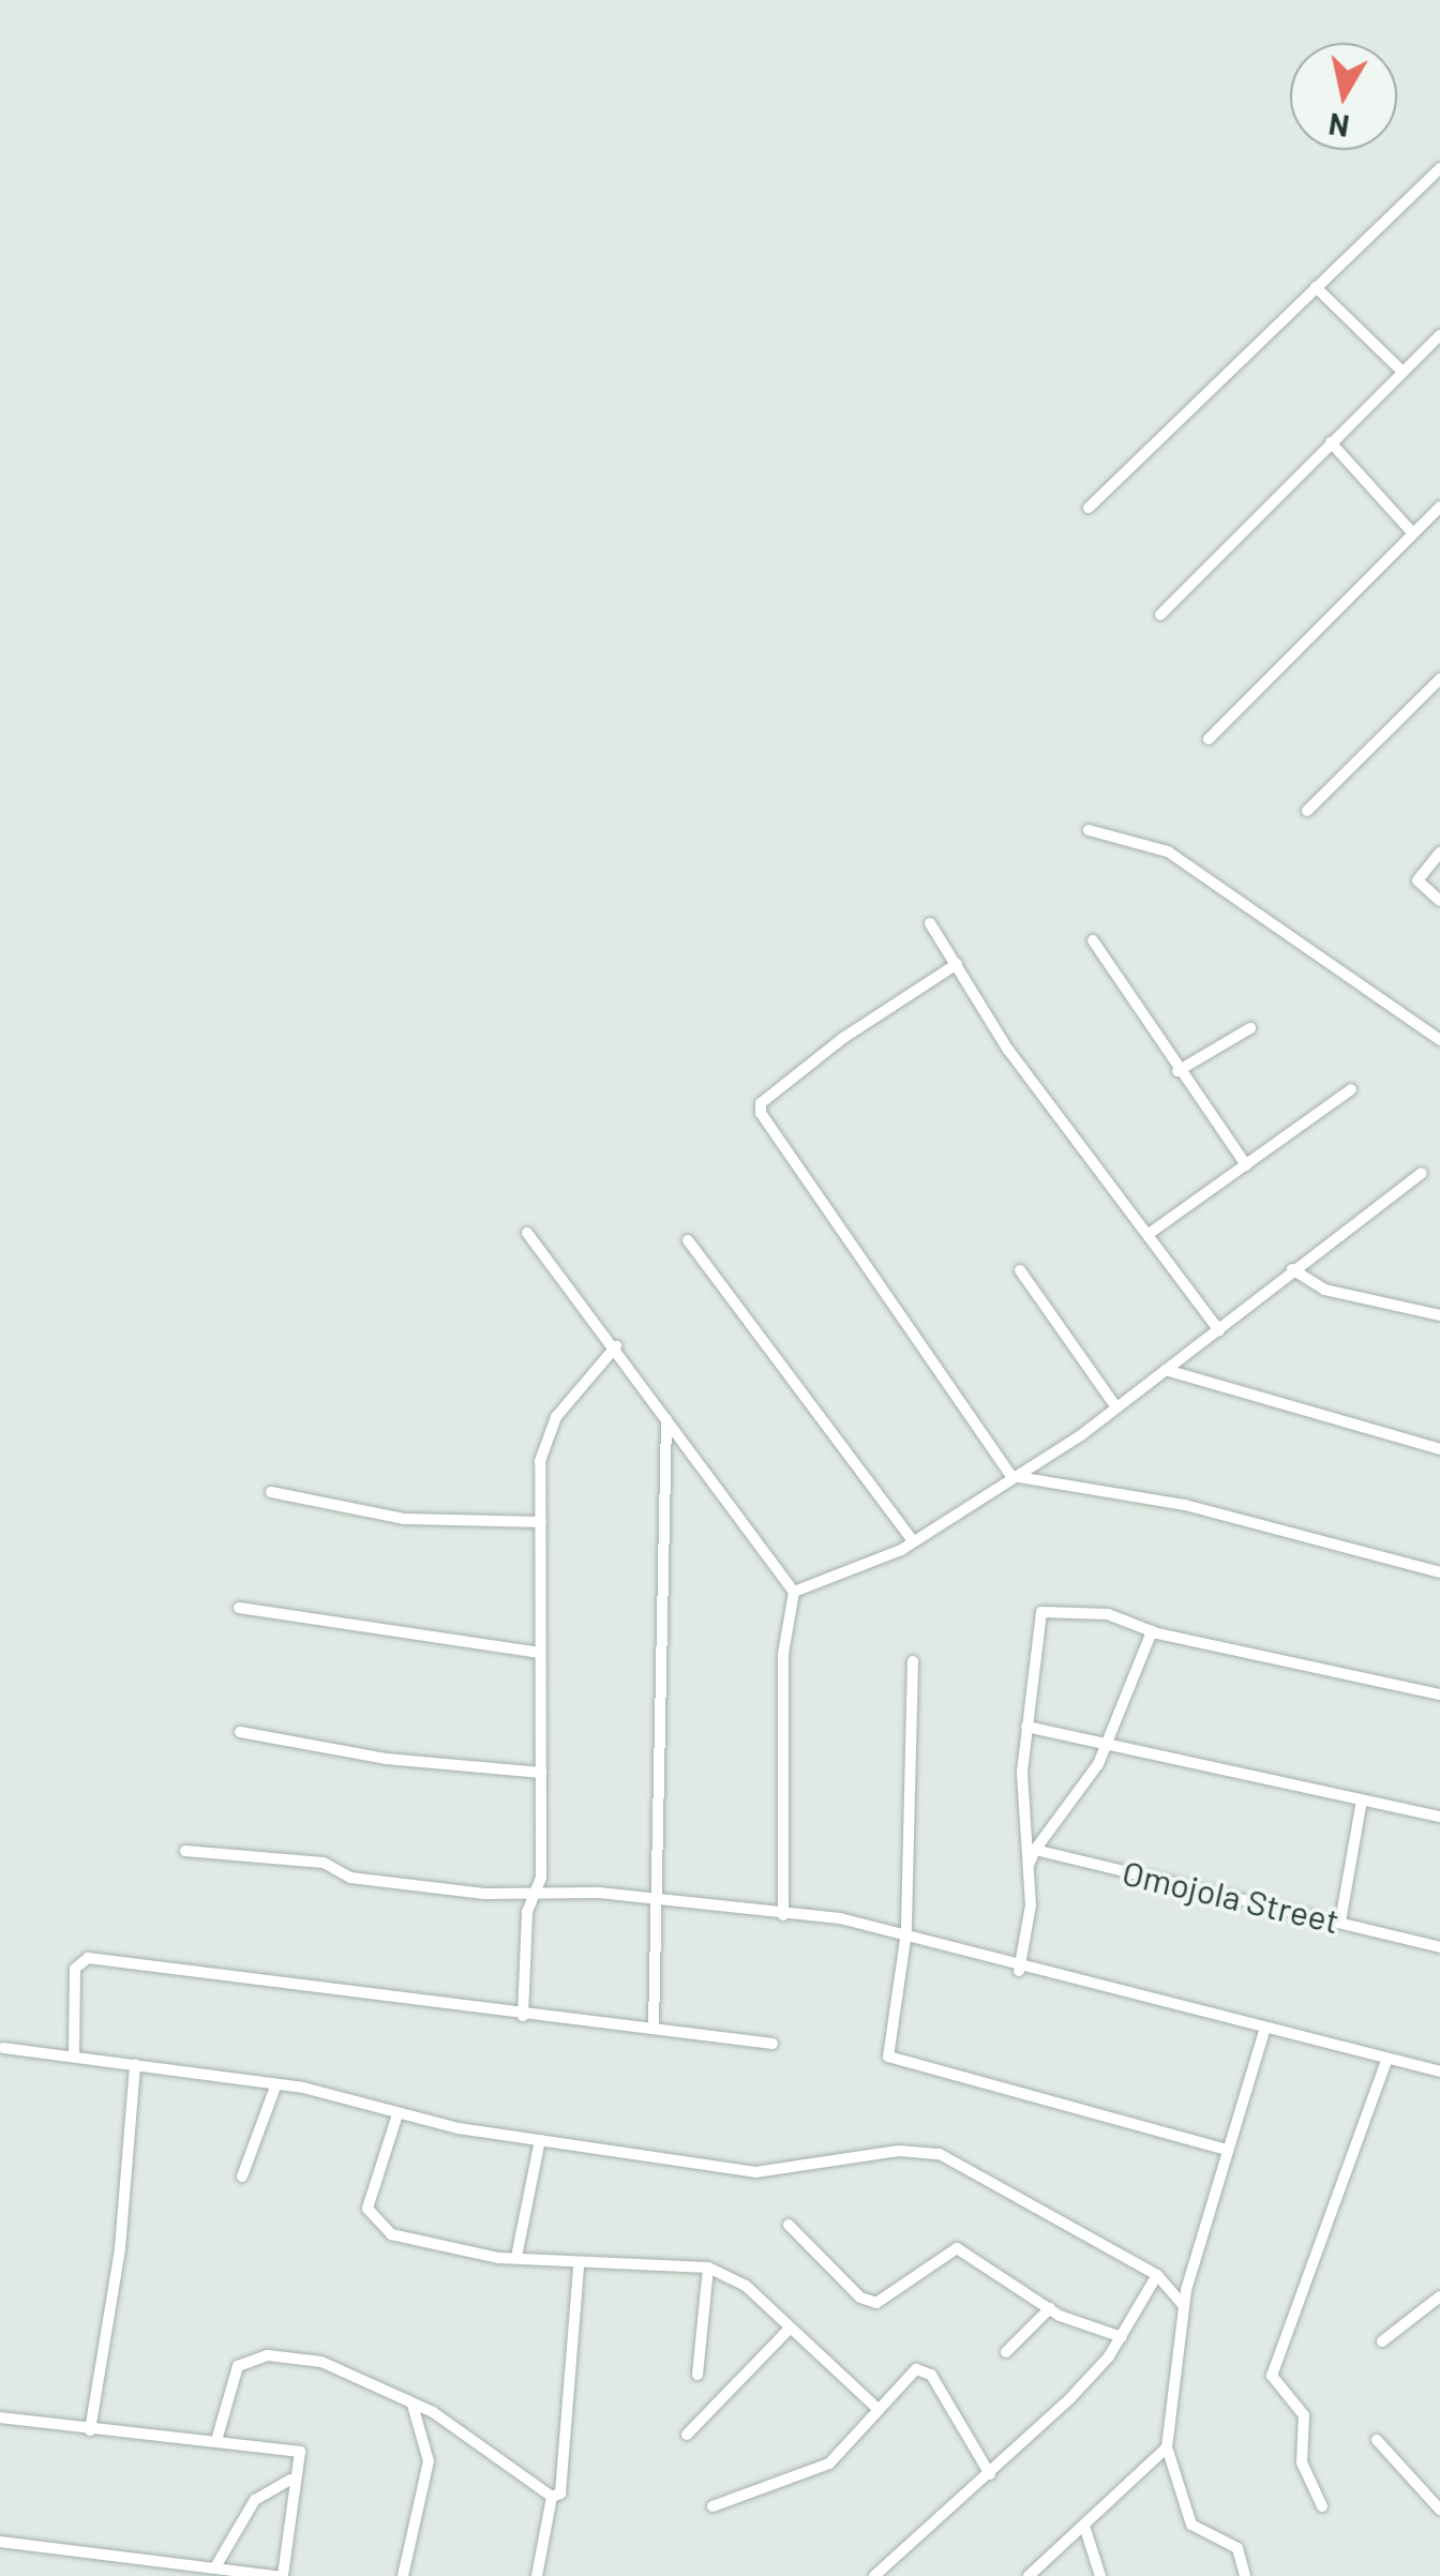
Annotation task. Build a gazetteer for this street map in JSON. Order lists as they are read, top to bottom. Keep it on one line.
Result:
{"streets":{"street":["Omojola Street"]},"north":"bottom"}
